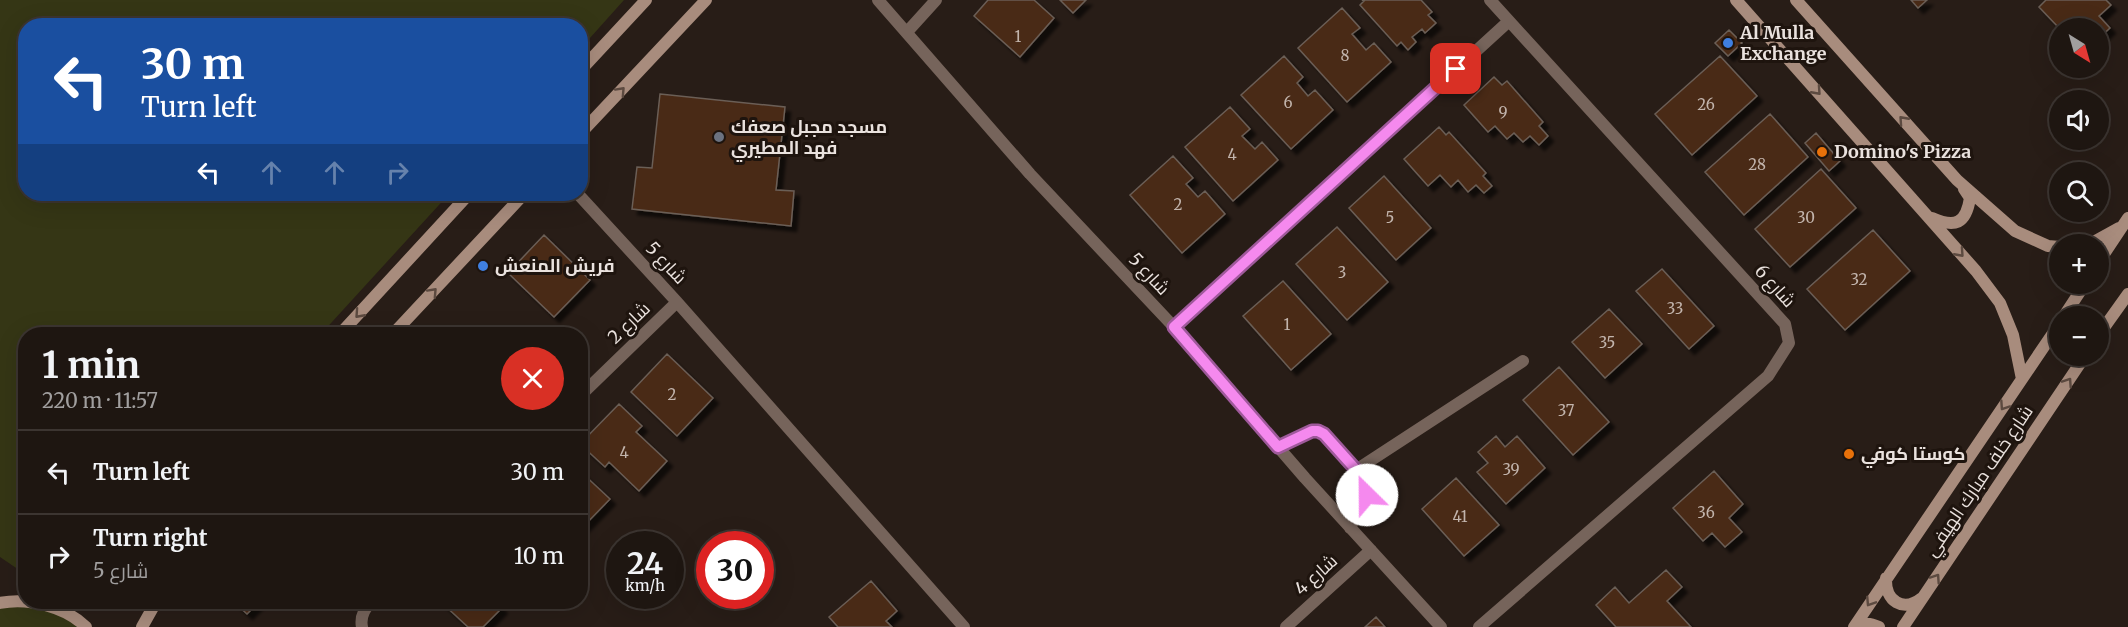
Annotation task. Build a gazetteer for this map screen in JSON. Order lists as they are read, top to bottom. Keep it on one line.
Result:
{"streets":{"street":["شارع 5","شارع 6","شارع 2","شارع خلف مبارك الهيفي","شارع 4"]},"crossings":[["شارع 5","شارع 2"],["شارع 5","شارع 4"]],"places":["Al Mulla Exchange","مسجد مجبل صعفك فهد المطيري","Domino's Pizza","فريش المنعش","كوستا كوفي"],"house_numbers":["1","8","6","26","9","4","28","2","5","30","3","32","33","1","35","2","37","4","39","36","41"],"north":"bottom right","page":{"map_buttons":["+","−"],"turn":["30 m","Turn left"],"heading":["1 min","220 m · 11:57"],"list":[{"name":"Turn left","value":"30 m"},{"name":"Turn right","note":"شارع 5","value":"10 m"}],"speed":"24 km/h","limit":"30"}}
